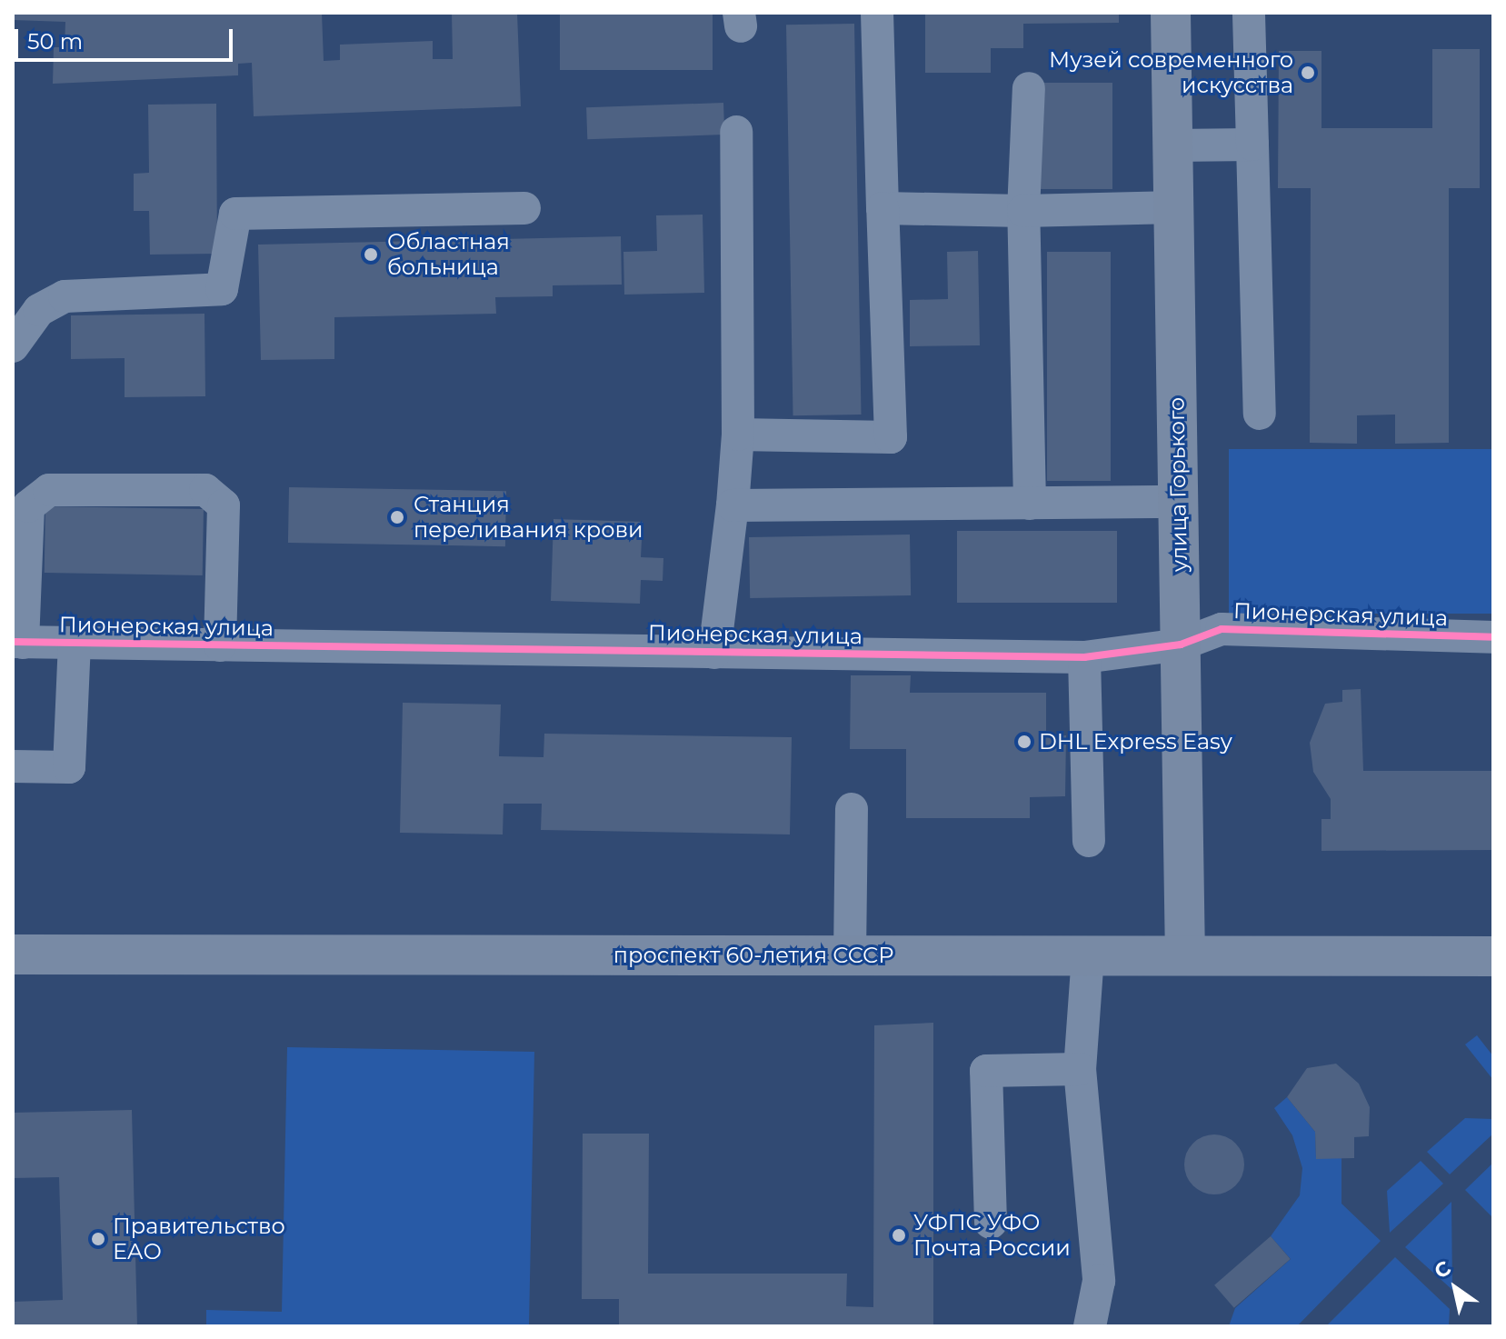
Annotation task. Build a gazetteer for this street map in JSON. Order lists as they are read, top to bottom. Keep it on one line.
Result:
{"streets":{"main road":["улица Горького","проспект 60-летия СССР"],"street":["Пионерская улица"]},"crossings":[["улица Горького","Пионерская улица"],["улица Горького","проспект 60-летия СССР"]],"places":["Музей современного искусства","Областная больница","Станция переливания крови","DHL Express Easy","УФПС УФО Почта России","Правительство ЕАО"],"scale_bar":"50 m","north":"top left"}
